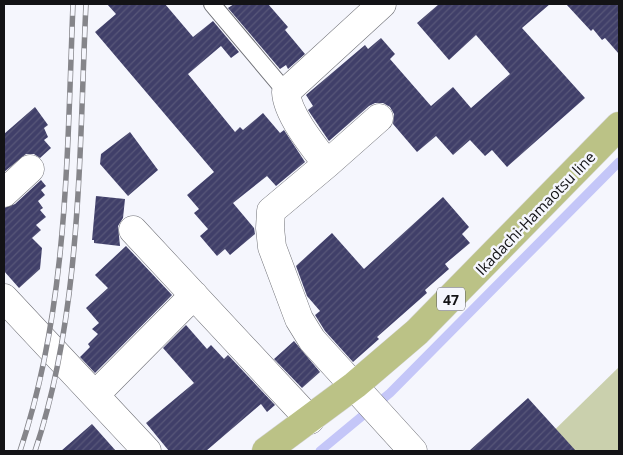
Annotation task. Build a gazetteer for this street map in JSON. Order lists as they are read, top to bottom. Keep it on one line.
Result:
{"streets":{"main road":["Ikadachi-Hamaotsu line","47"]}}
